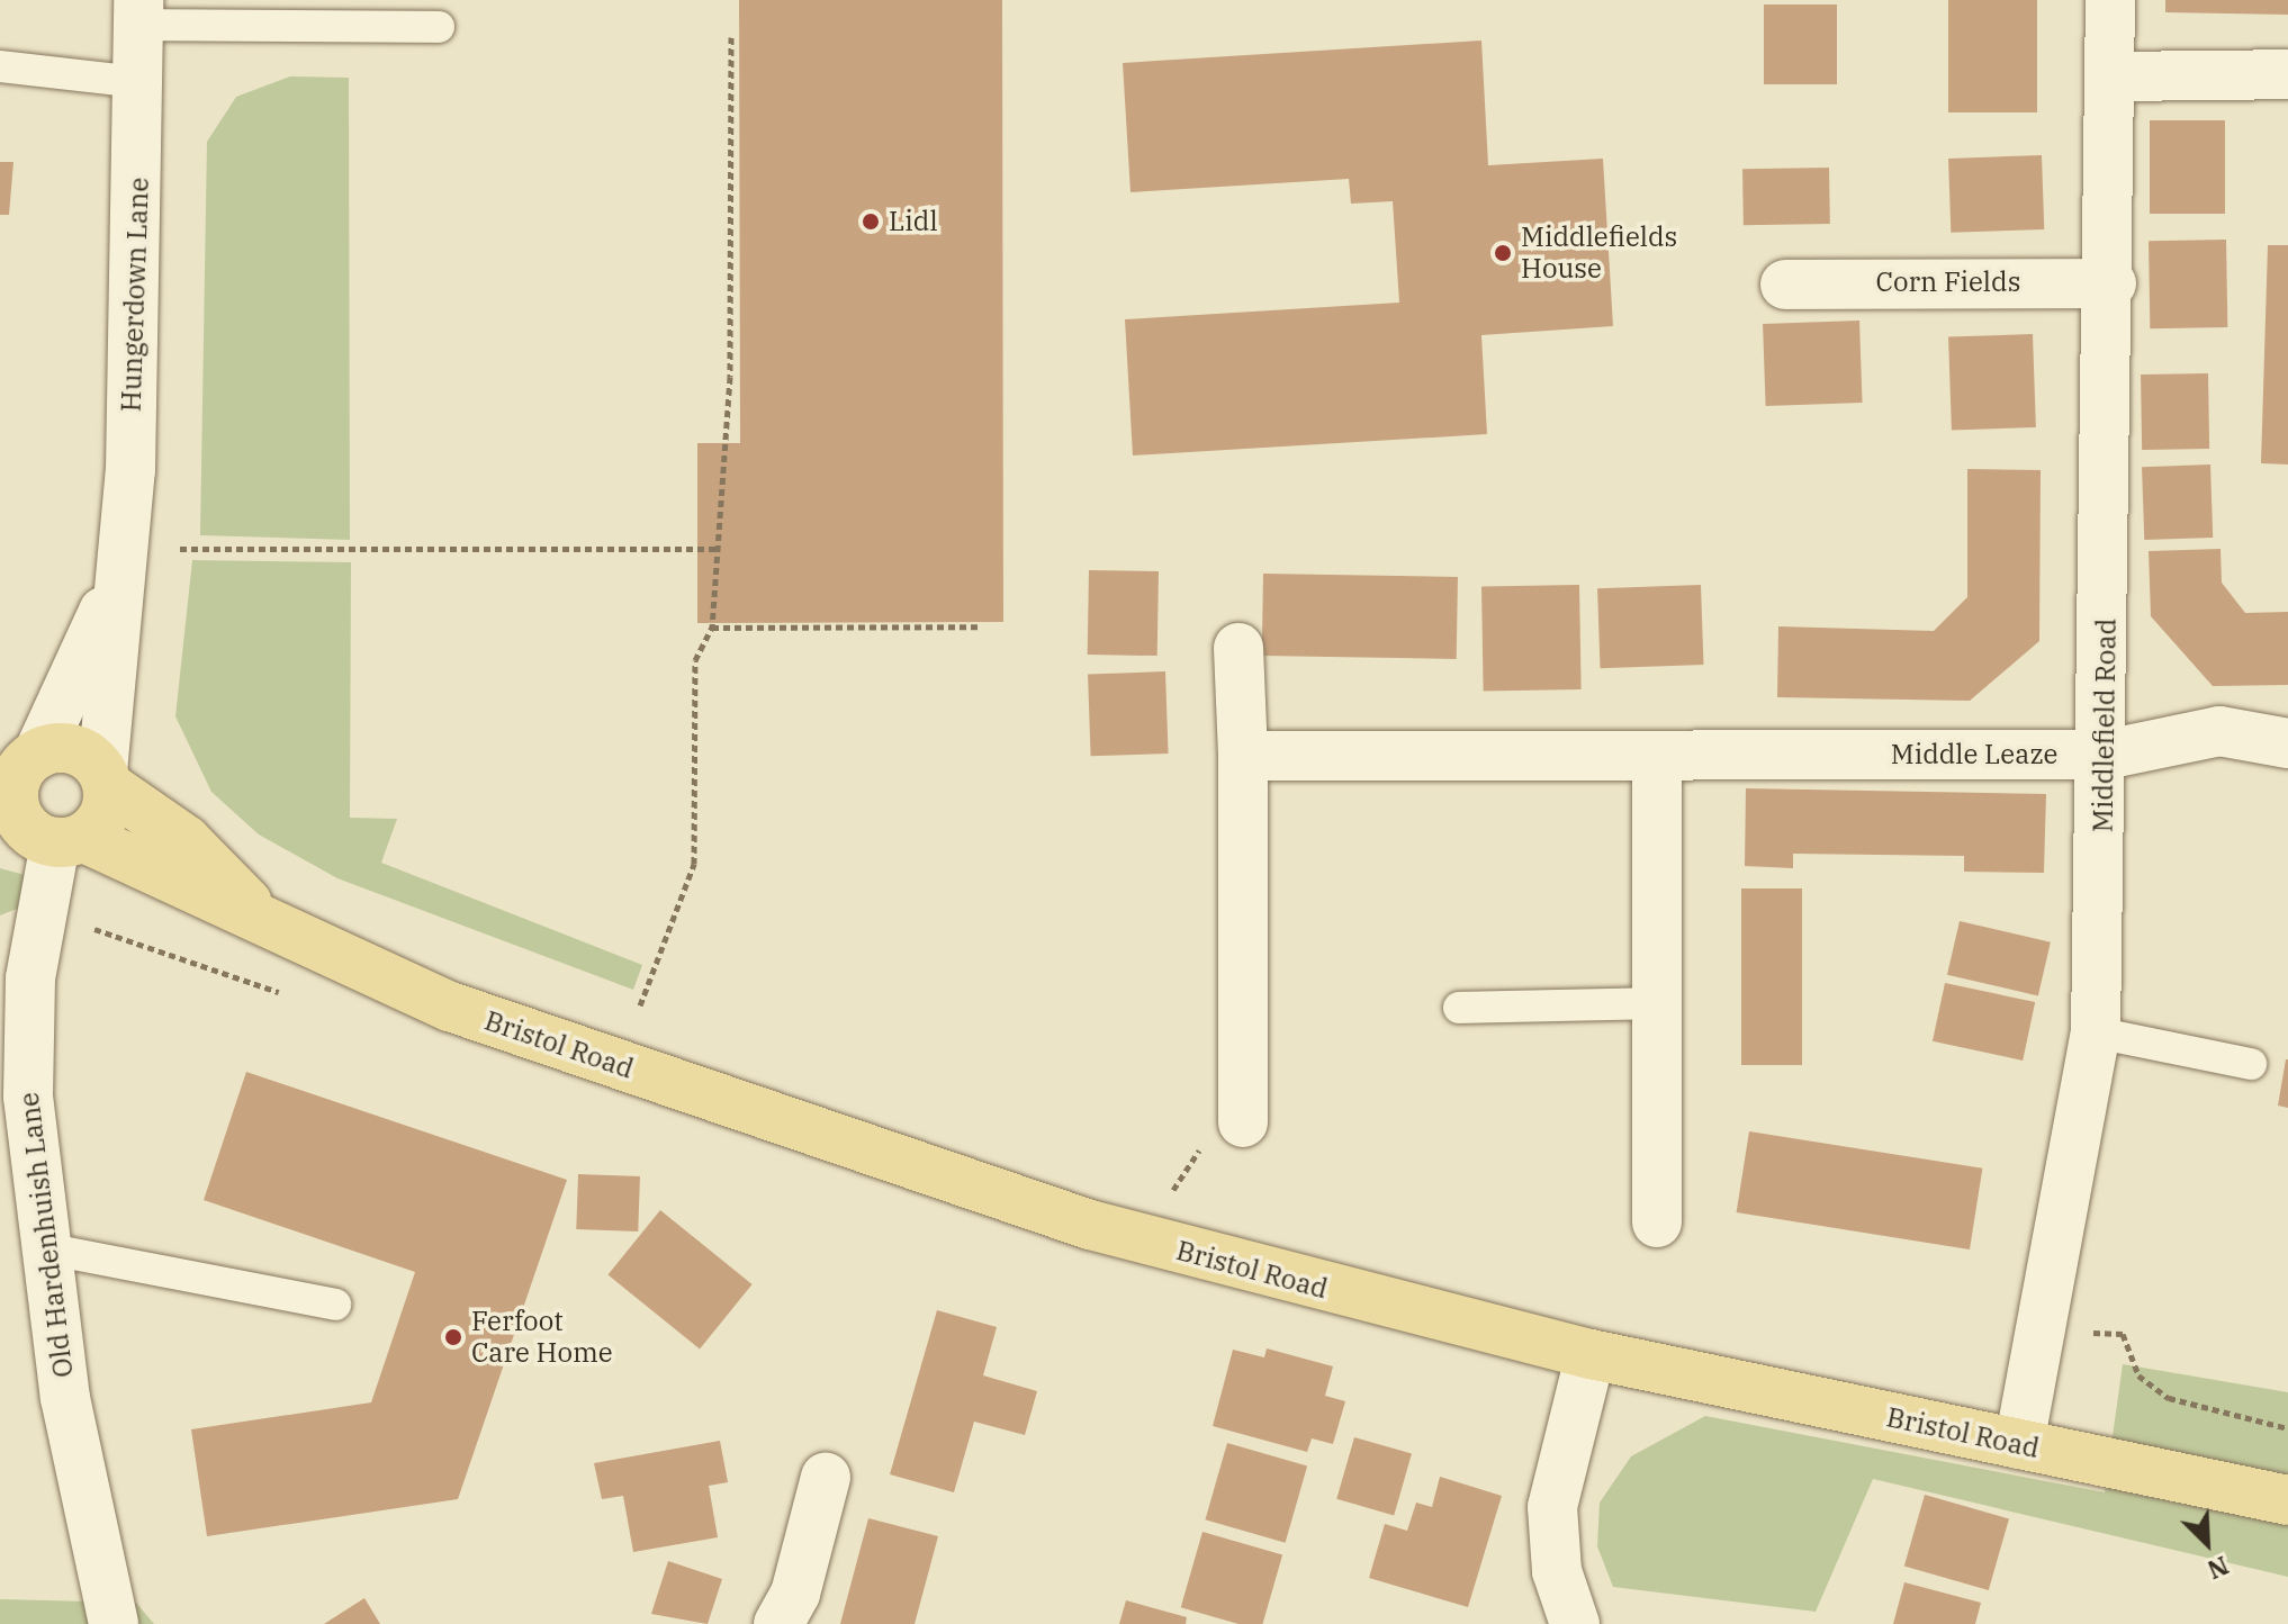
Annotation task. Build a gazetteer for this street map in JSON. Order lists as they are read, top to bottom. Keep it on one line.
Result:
{"streets":{"main road":["Bristol Road"],"street":["Corn Fields","Hungerdown Lane","Middlefield Road","Middle Leaze","Old Hardenhuish Lane"]},"crossings":[["Corn Fields","Middlefield Road"],["Hungerdown Lane","Bristol Road"],["Hungerdown Lane","Old Hardenhuish Lane"],["Middlefield Road","Middle Leaze"],["Middlefield Road","Bristol Road"],["Bristol Road","Old Hardenhuish Lane"]],"places":["Lidl","Middlefields House","Ferfoot Care Home"],"north":"bottom right"}
